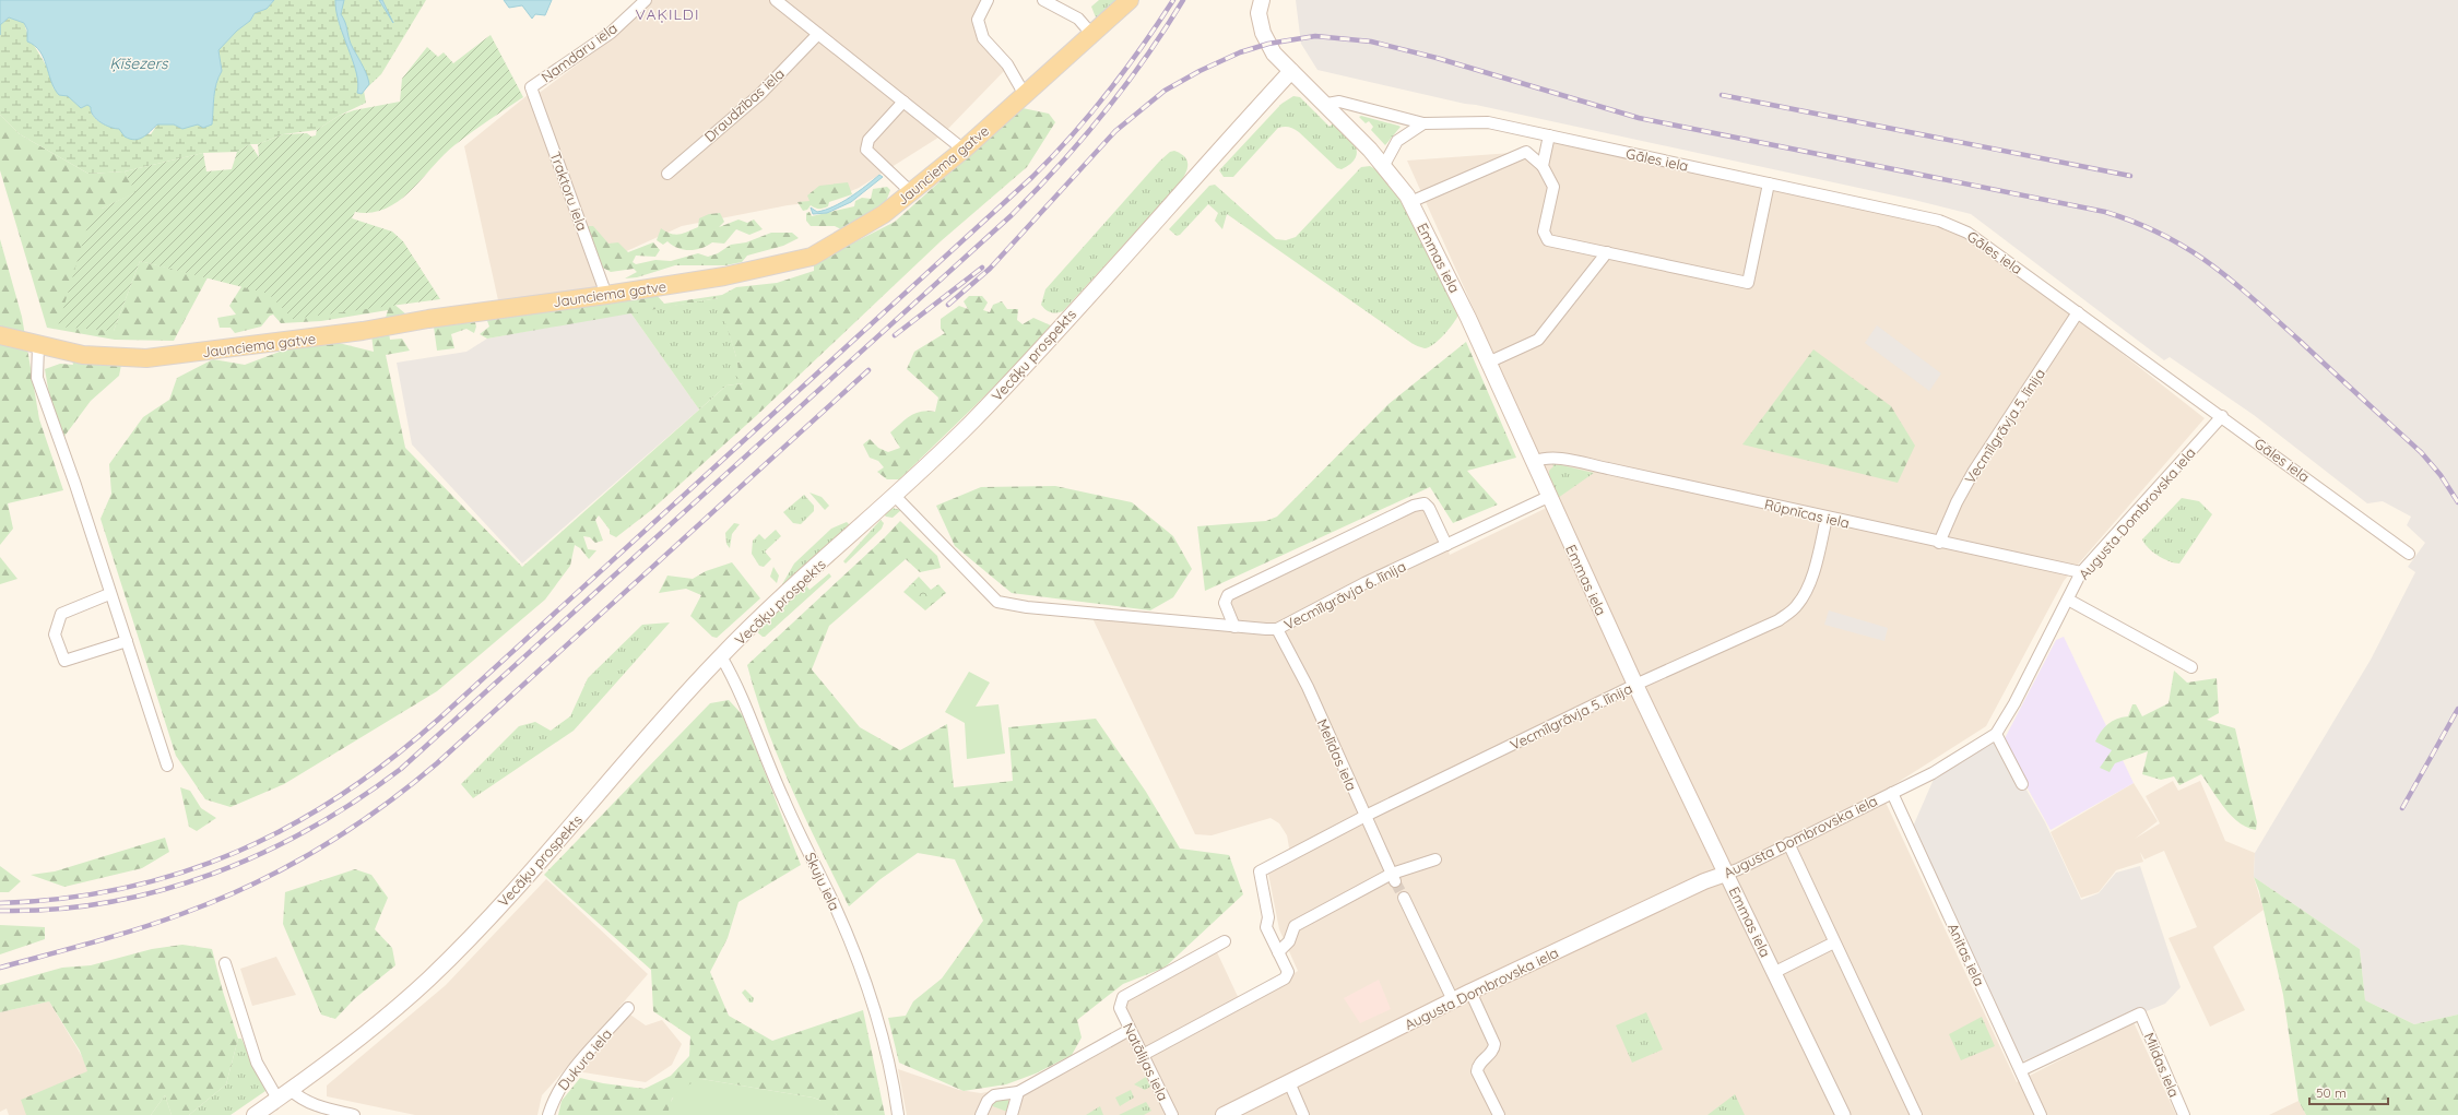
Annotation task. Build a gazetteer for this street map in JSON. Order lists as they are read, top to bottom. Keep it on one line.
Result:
{"streets":{"main road":["Jaunciema gatve","Emmas iela","Vecāķu prospekts","Augusta Dombrovska iela"],"street":["Namdaru iela","Draudzības iela","Gāles iela","Traktoru iela","Vecmīlgrāvja 5. līnija","Rūpnīcas iela","Vecmīlgrāvja 6. līnija","Melīdas iela","Skuju iela","Anitas iela","Dukura iela","Natālijas iela","Mildas iela"]},"crossings":[["Namdaru iela","Traktoru iela"],["Gāles iela","Emmas iela"],["Gāles iela","Vecmīlgrāvja 5. līnija"],["Gāles iela","Augusta Dombrovska iela"],["Jaunciema gatve","Traktoru iela"],["Emmas iela","Vecāķu prospekts"],["Emmas iela","Vecmīlgrāvja 5. līnija"],["Emmas iela","Rūpnīcas iela"],["Emmas iela","Augusta Dombrovska iela"],["Emmas iela","Vecmīlgrāvja 6. līnija"],["Vecāķu prospekts","Vecmīlgrāvja 6. līnija"],["Vecāķu prospekts","Skuju iela"],["Vecmīlgrāvja 5. līnija","Rūpnīcas iela"],["Vecmīlgrāvja 5. līnija","Melīdas iela"],["Rūpnīcas iela","Augusta Dombrovska iela"],["Augusta Dombrovska iela","Anitas iela"],["Vecmīlgrāvja 6. līnija","Melīdas iela"],["Anitas iela","Mildas iela"]],"districts":["VAĶILDI"],"water":["Ķīšezers"],"scale_bar":"50 m"}
